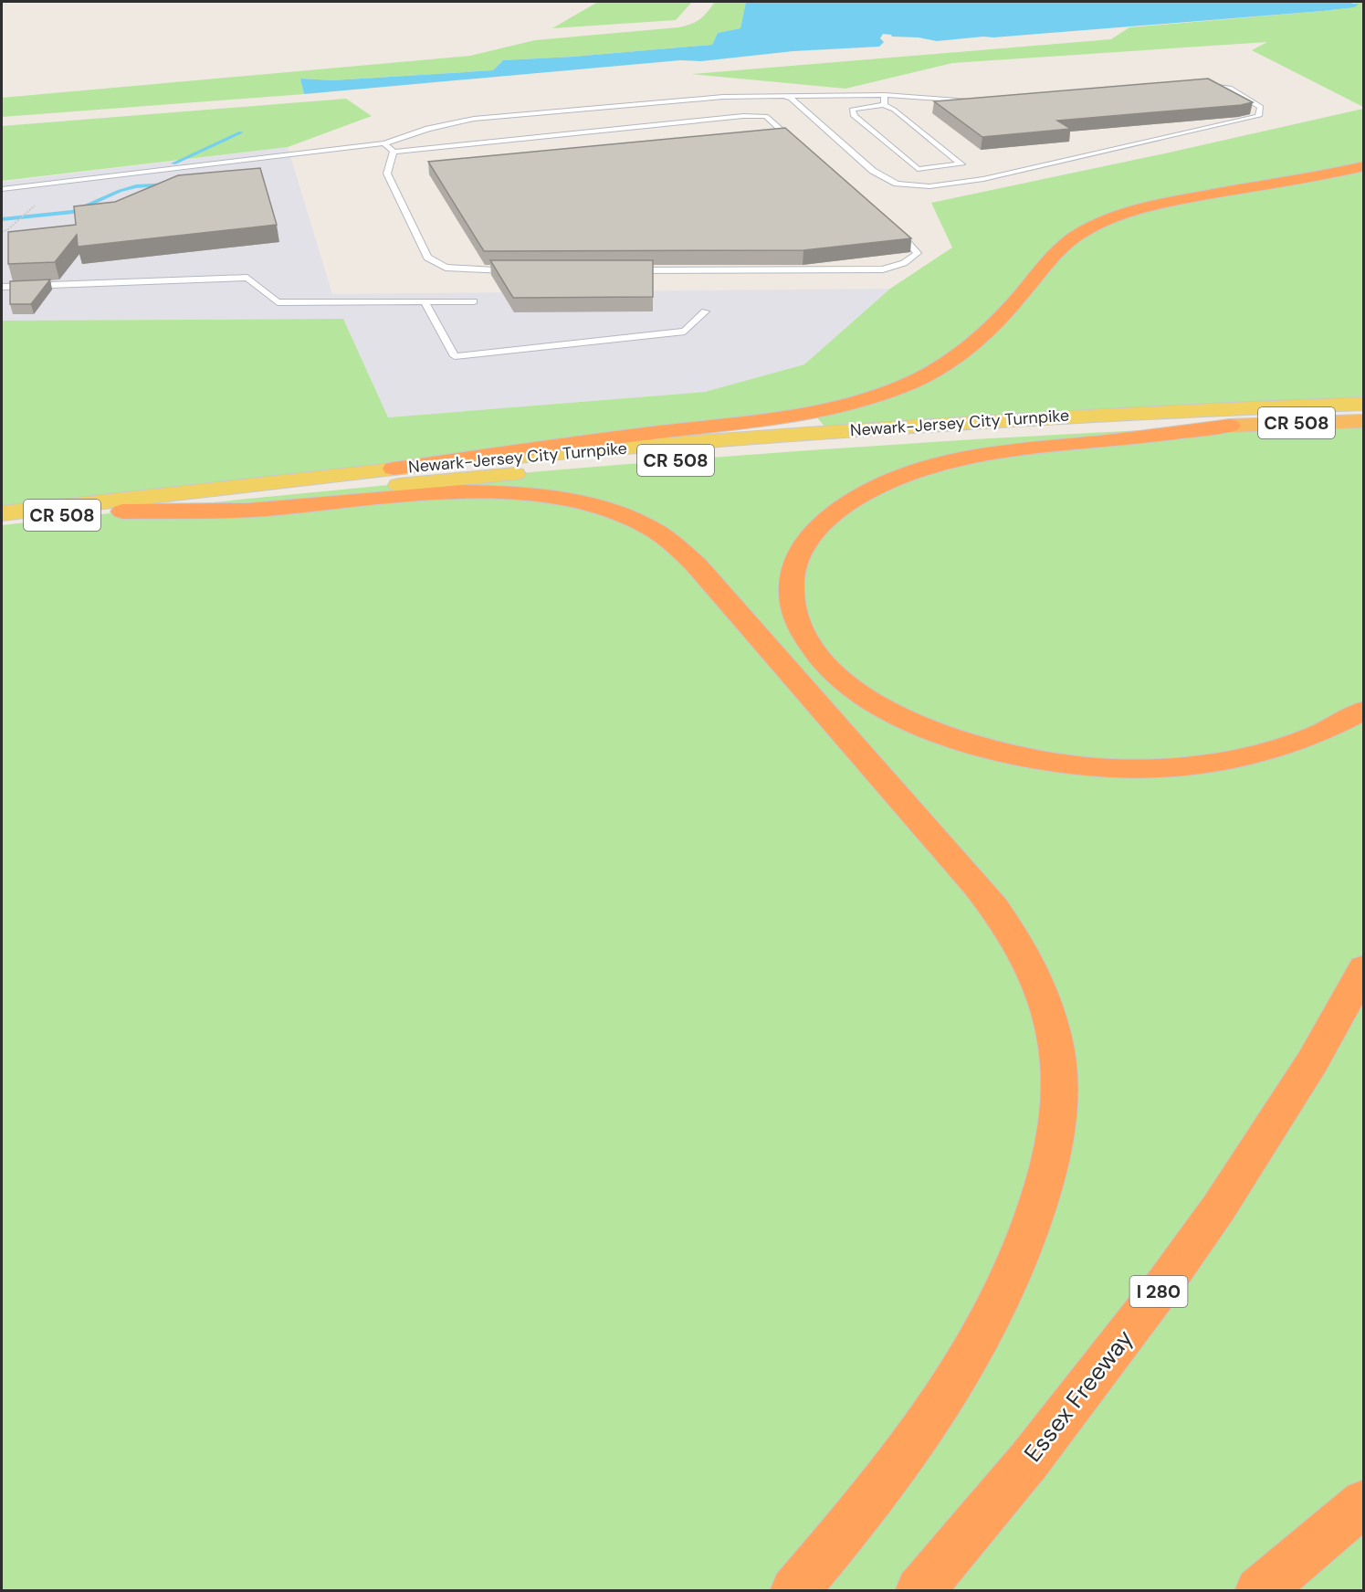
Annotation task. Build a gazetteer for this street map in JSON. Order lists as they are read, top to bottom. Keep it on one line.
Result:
{"streets":{"highway":["Newark-Jersey City Turnpike","CR 508","I 280","Essex Freeway"]}}
